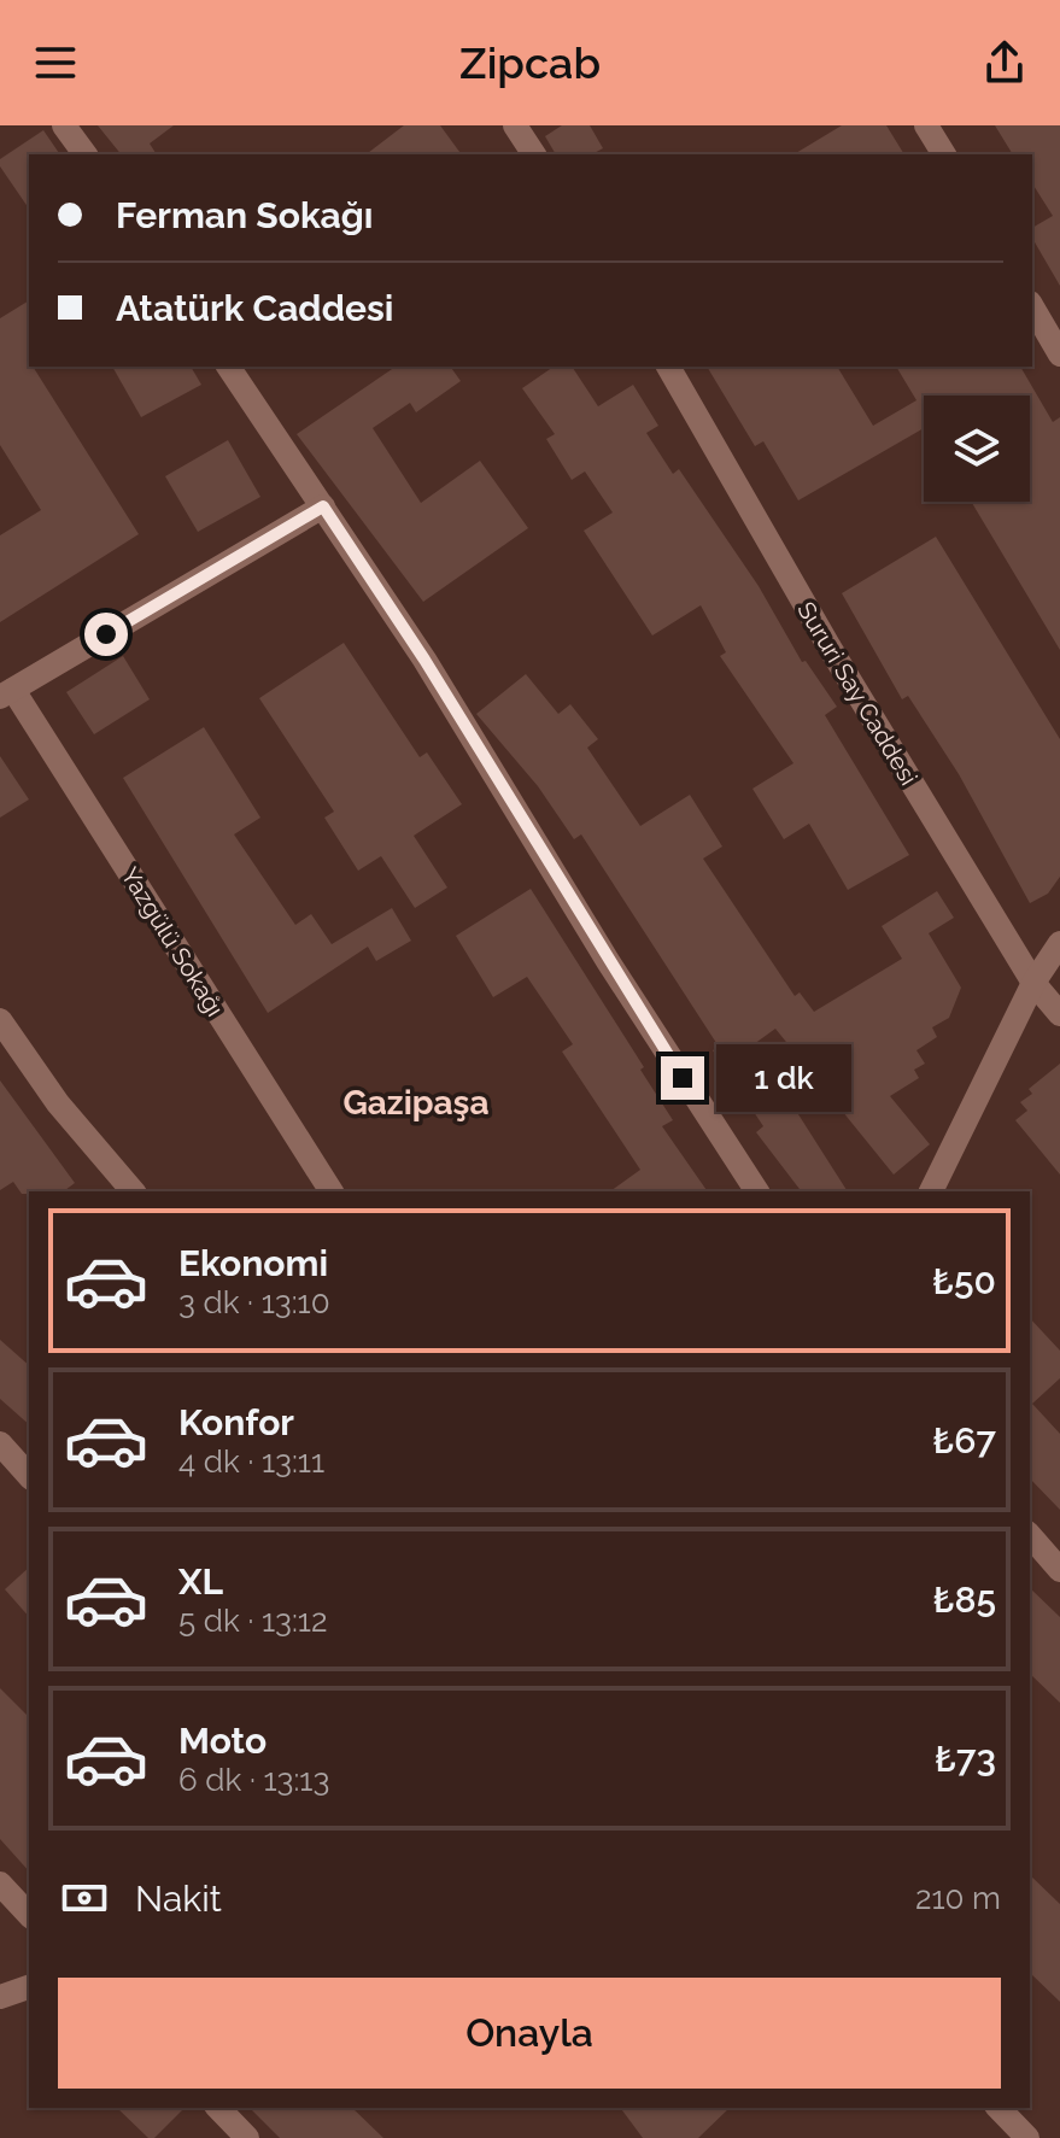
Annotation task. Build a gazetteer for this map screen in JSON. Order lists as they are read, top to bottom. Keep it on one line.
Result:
{"streets":{"street":["Sururi Say Caddesi","Yazgülü Sokağı"]},"districts":["Gazipaşa"],"page":{"header":"Zipcab","banner":["Ferman Sokağı","Atatürk Caddesi"],"bubble":"1 dk","list":[{"name":"Ekonomi","note":"3 dk · 13:10","value":"₺50"},{"name":"Konfor","note":"4 dk · 13:11","value":"₺67"},{"name":"XL","note":"5 dk · 13:12","value":"₺85"},{"name":"Moto","note":"6 dk · 13:13","value":"₺73"}],"pay":["Nakit","210 m"],"buttons":"Onayla"}}
